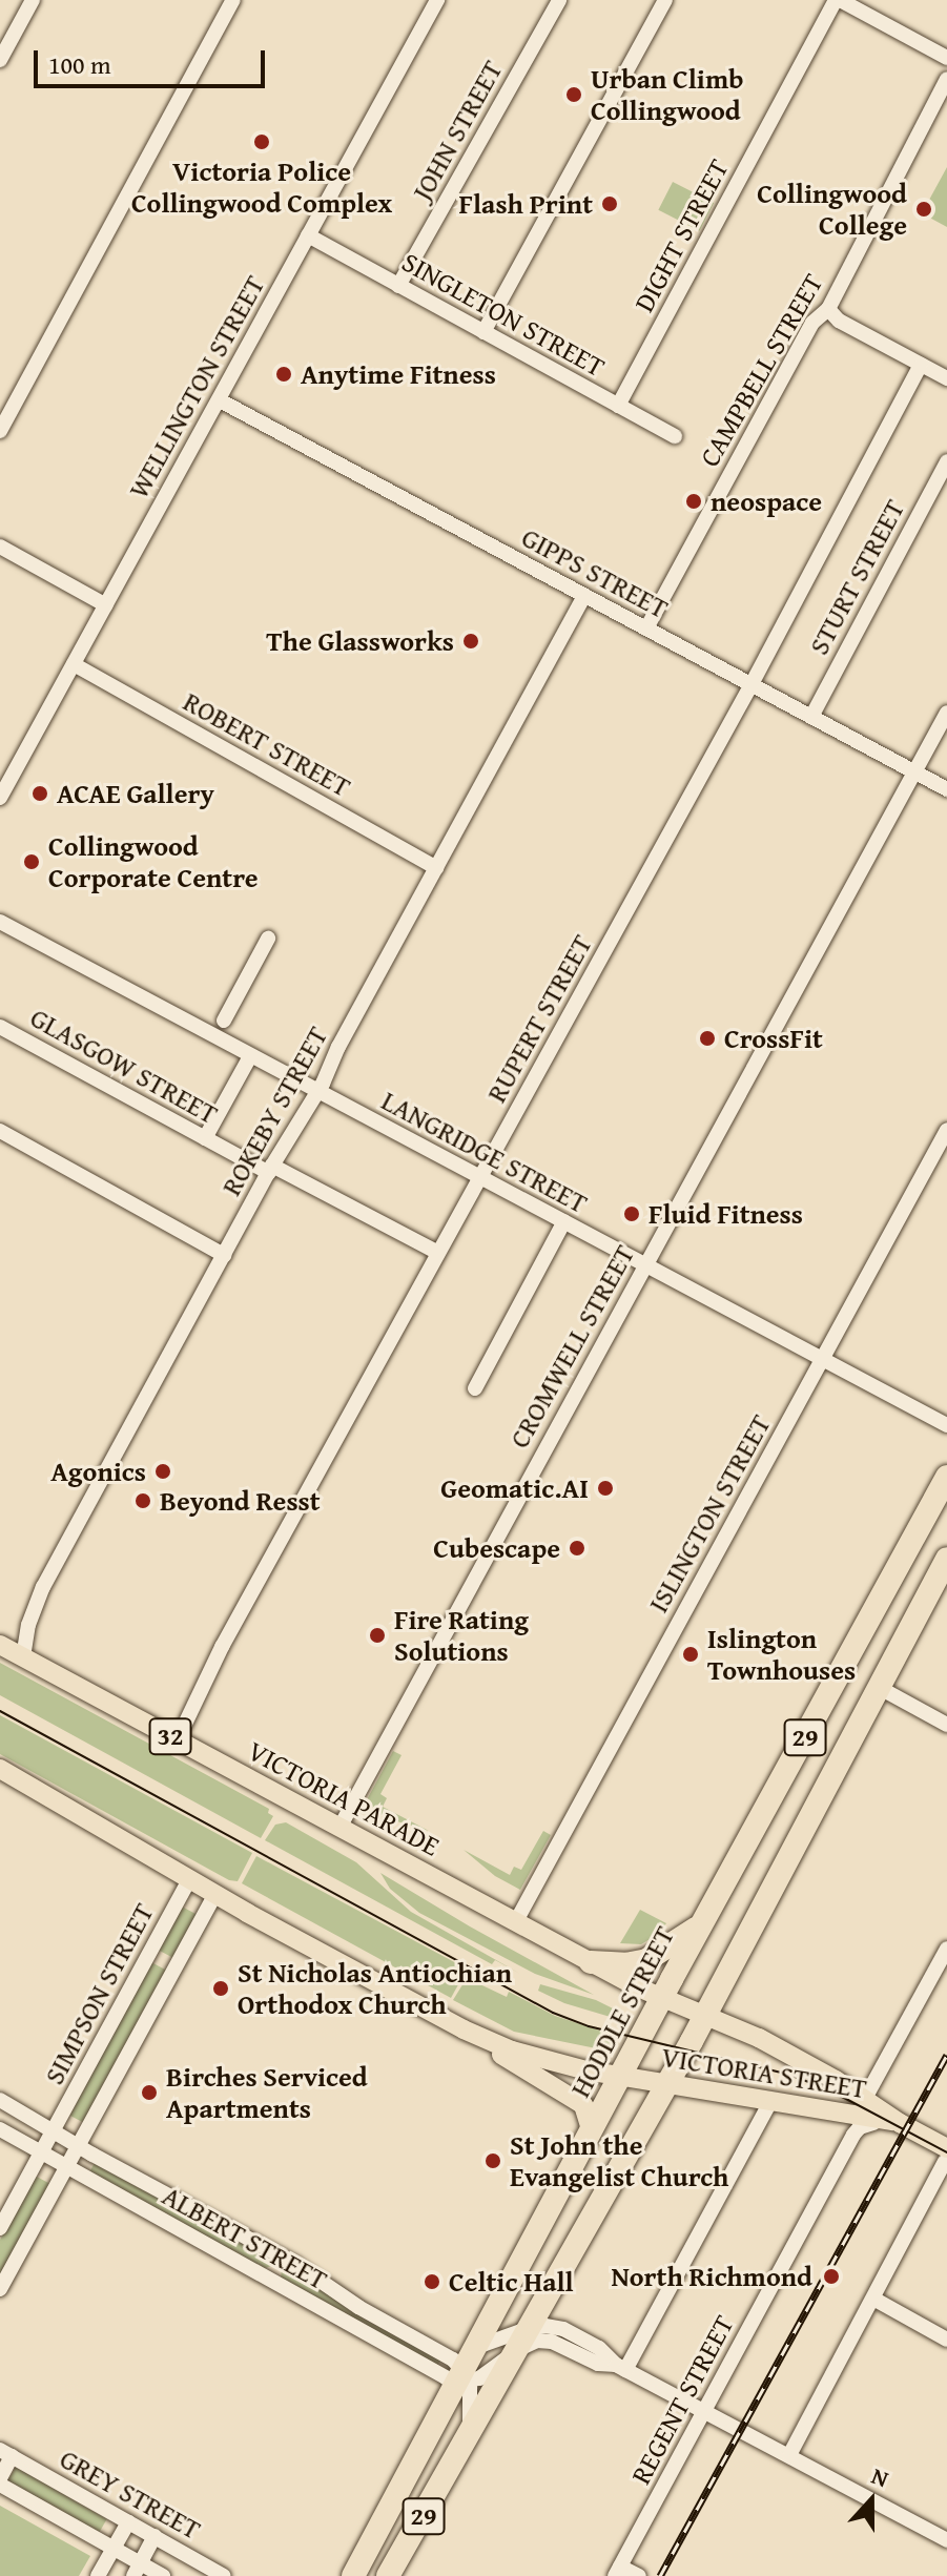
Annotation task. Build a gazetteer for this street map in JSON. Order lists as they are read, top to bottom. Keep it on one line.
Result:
{"streets":{"highway":["29","HODDLE STREET"],"main road":["32","VICTORIA PARADE","VICTORIA STREET"],"street":["JOHN STREET","DIGHT STREET","SINGLETON STREET","CAMPBELL STREET","WELLINGTON STREET","GIPPS STREET","STURT STREET","ROBERT STREET","RUPERT STREET","GLASGOW STREET","ROKEBY STREET","LANGRIDGE STREET","CROMWELL STREET","ISLINGTON STREET","SIMPSON STREET","ALBERT STREET","REGENT STREET","GREY STREET"]},"crossings":[["JOHN STREET","SINGLETON STREET"],["DIGHT STREET","SINGLETON STREET"],["SINGLETON STREET","WELLINGTON STREET"],["CAMPBELL STREET","GIPPS STREET"],["WELLINGTON STREET","GIPPS STREET"],["WELLINGTON STREET","ROBERT STREET"],["GIPPS STREET","STURT STREET"],["GIPPS STREET","RUPERT STREET"],["GIPPS STREET","ROKEBY STREET"],["GIPPS STREET","CROMWELL STREET"],["ROBERT STREET","ROKEBY STREET"],["RUPERT STREET","GLASGOW STREET"],["RUPERT STREET","LANGRIDGE STREET"],["RUPERT STREET","VICTORIA PARADE"],["GLASGOW STREET","ROKEBY STREET"],["ROKEBY STREET","LANGRIDGE STREET"],["ROKEBY STREET","VICTORIA PARADE"],["LANGRIDGE STREET","CROMWELL STREET"],["LANGRIDGE STREET","ISLINGTON STREET"],["CROMWELL STREET","VICTORIA PARADE"],["ISLINGTON STREET","VICTORIA PARADE"],["32","SIMPSON STREET"],["32","HODDLE STREET"],["32","VICTORIA STREET"],["32","REGENT STREET"],["29","VICTORIA STREET"],["29","ALBERT STREET"],["VICTORIA PARADE","HODDLE STREET"],["VICTORIA PARADE","VICTORIA STREET"],["SIMPSON STREET","ALBERT STREET"],["HODDLE STREET","VICTORIA STREET"],["HODDLE STREET","ALBERT STREET"]],"places":["Urban Climb Collingwood","Victoria Police Collingwood Complex","Flash Print","Collingwood College","Anytime Fitness","neospace","The Glassworks","ACAE Gallery","Collingwood Corporate Centre","CrossFit","Fluid Fitness","Agonics","Geomatic.AI","Beyond Resst","Cubescape","Fire Rating Solutions","Islington Townhouses","St Nicholas Antiochian Orthodox Church","Birches Serviced Apartments","St John the Evangelist Church","North Richmond","Celtic Hall"],"scale_bar":"100 m","north":"top"}
